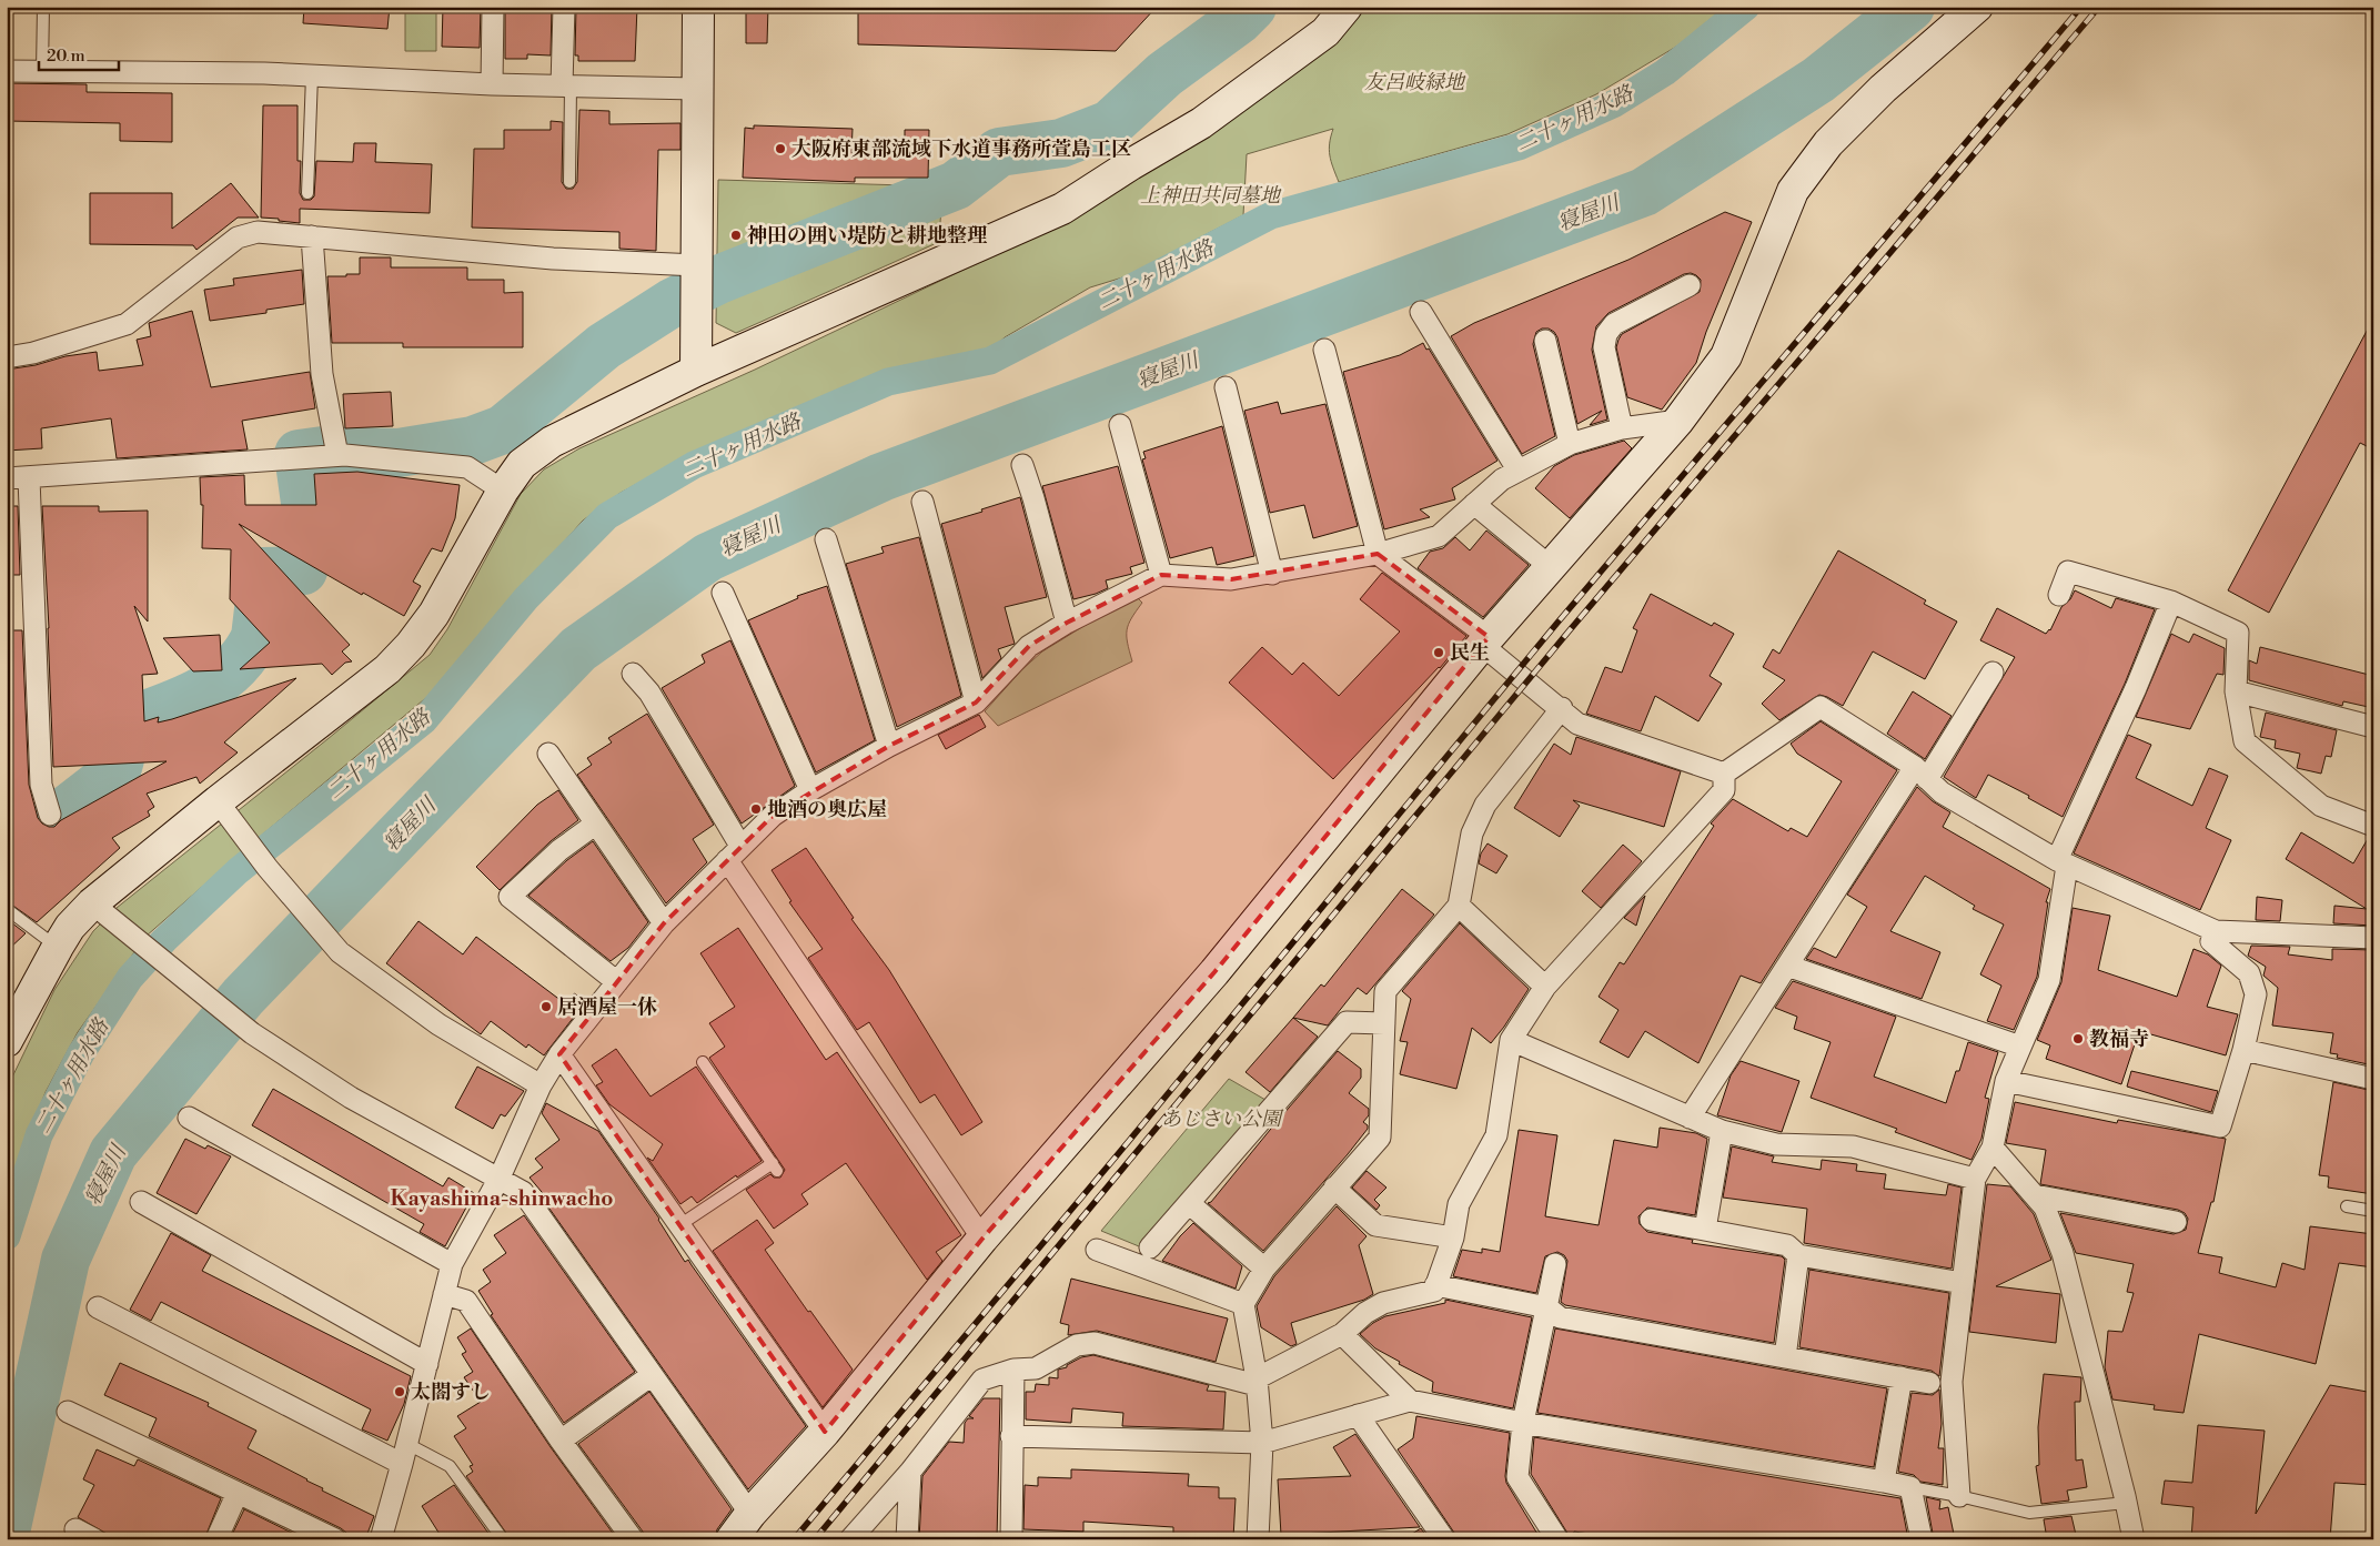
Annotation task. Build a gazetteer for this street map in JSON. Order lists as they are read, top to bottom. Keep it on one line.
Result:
{"districts":["Kayashima-shinwacho"],"water":["二十ヶ用水路","寝屋川"],"parks":["友呂岐緑地","上神田共同墓地","あじさい公園"],"places":["大阪府東部流域下水道事務所萱島工区","神田の囲い堤防と耕地整理","民生","地酒の奥広屋","居酒屋一休","教福寺","太閤すし"],"scale_bar":"20 m"}
